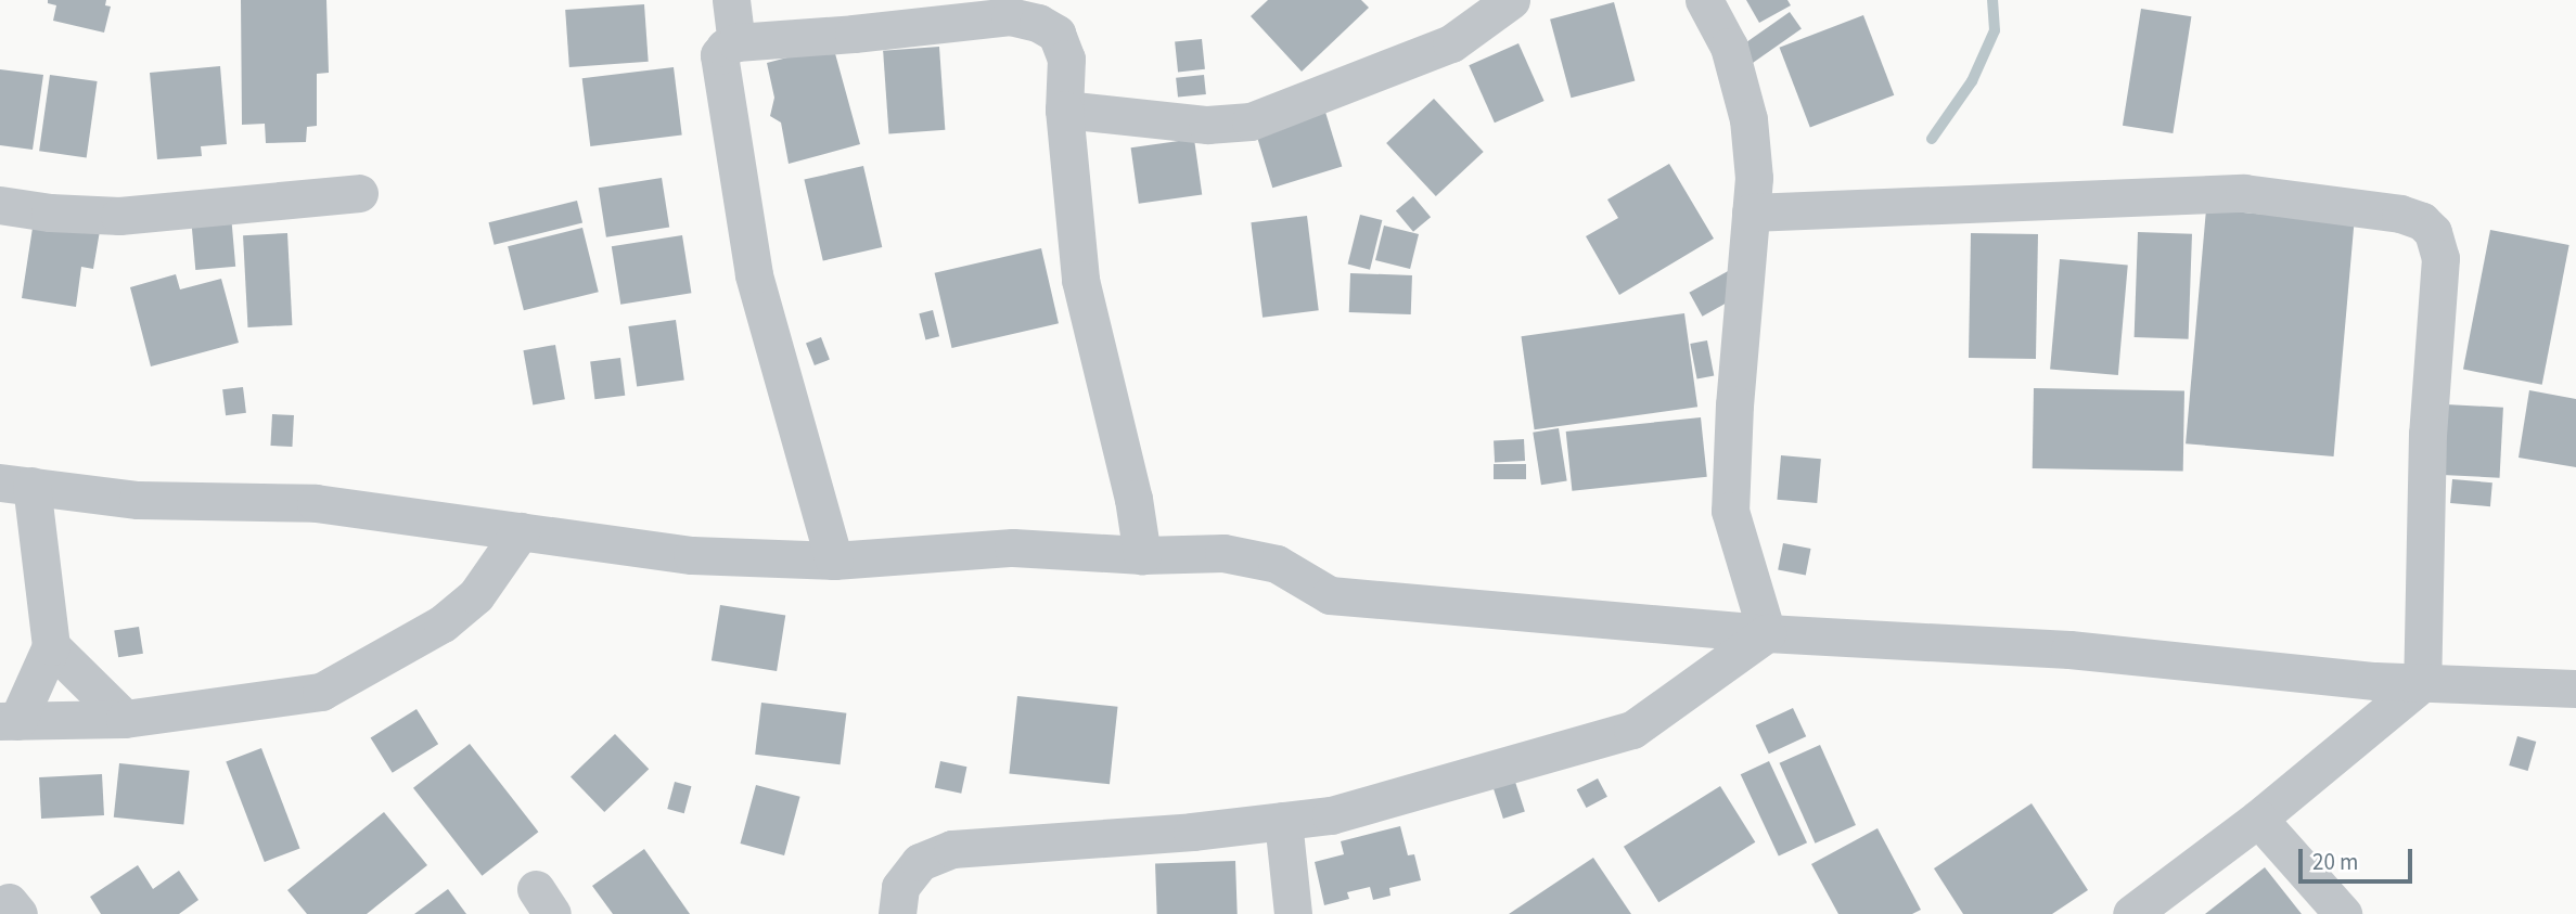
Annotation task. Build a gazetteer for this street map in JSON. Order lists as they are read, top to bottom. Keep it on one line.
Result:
{"scale_bar":"20 m"}
